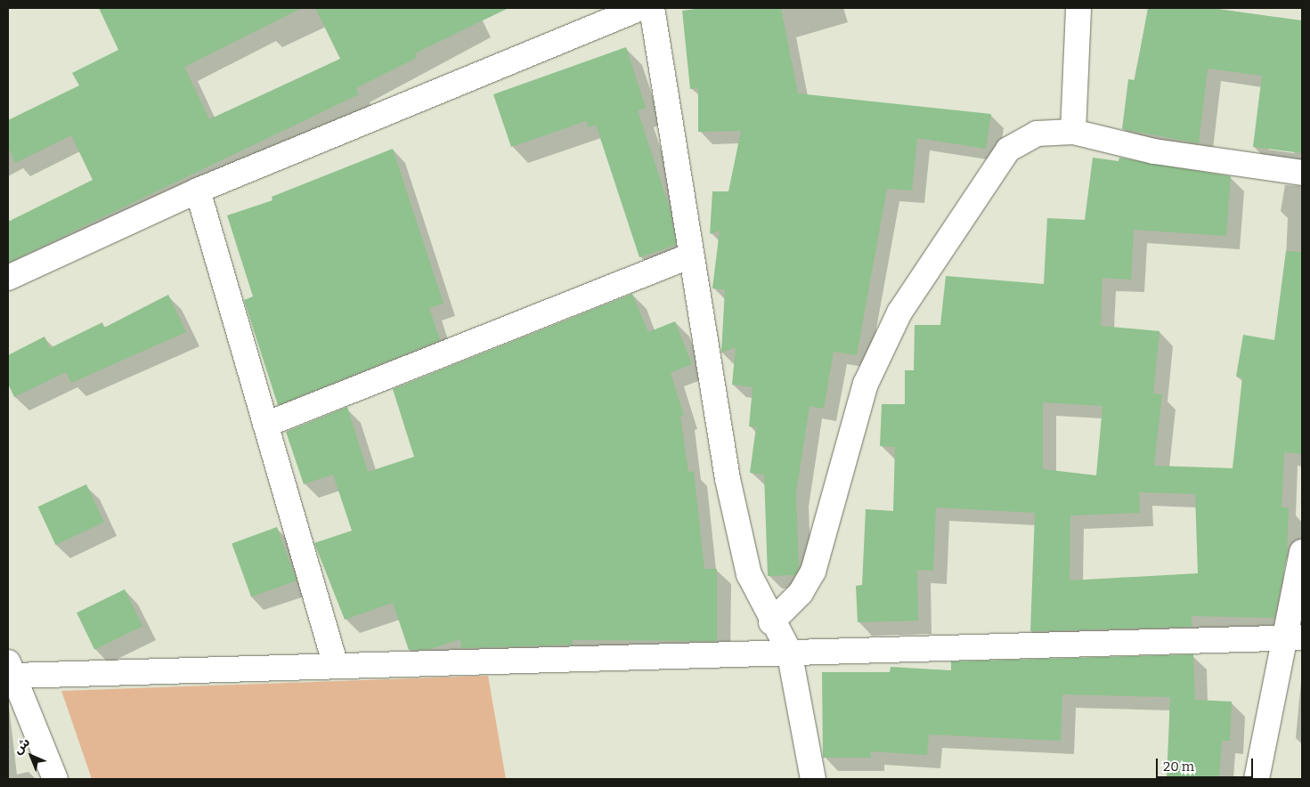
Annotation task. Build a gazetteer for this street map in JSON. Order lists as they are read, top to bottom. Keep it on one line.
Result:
{"scale_bar":"20 m","north":"top left"}
